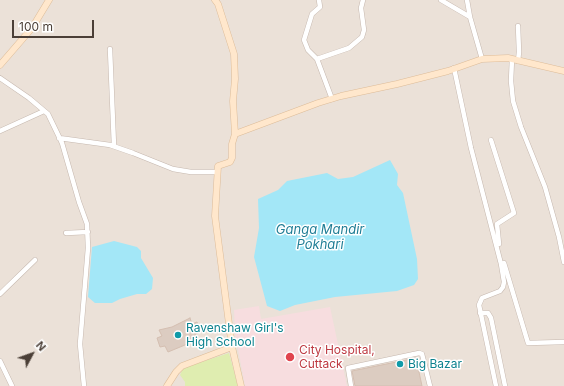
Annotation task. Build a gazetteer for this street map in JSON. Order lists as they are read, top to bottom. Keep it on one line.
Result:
{"water":["Ganga Mandir Pokhari"],"places":["Ravenshaw Girl's High School","City Hospital, Cuttack","Big Bazar"],"scale_bar":"100 m","north":"top right"}
